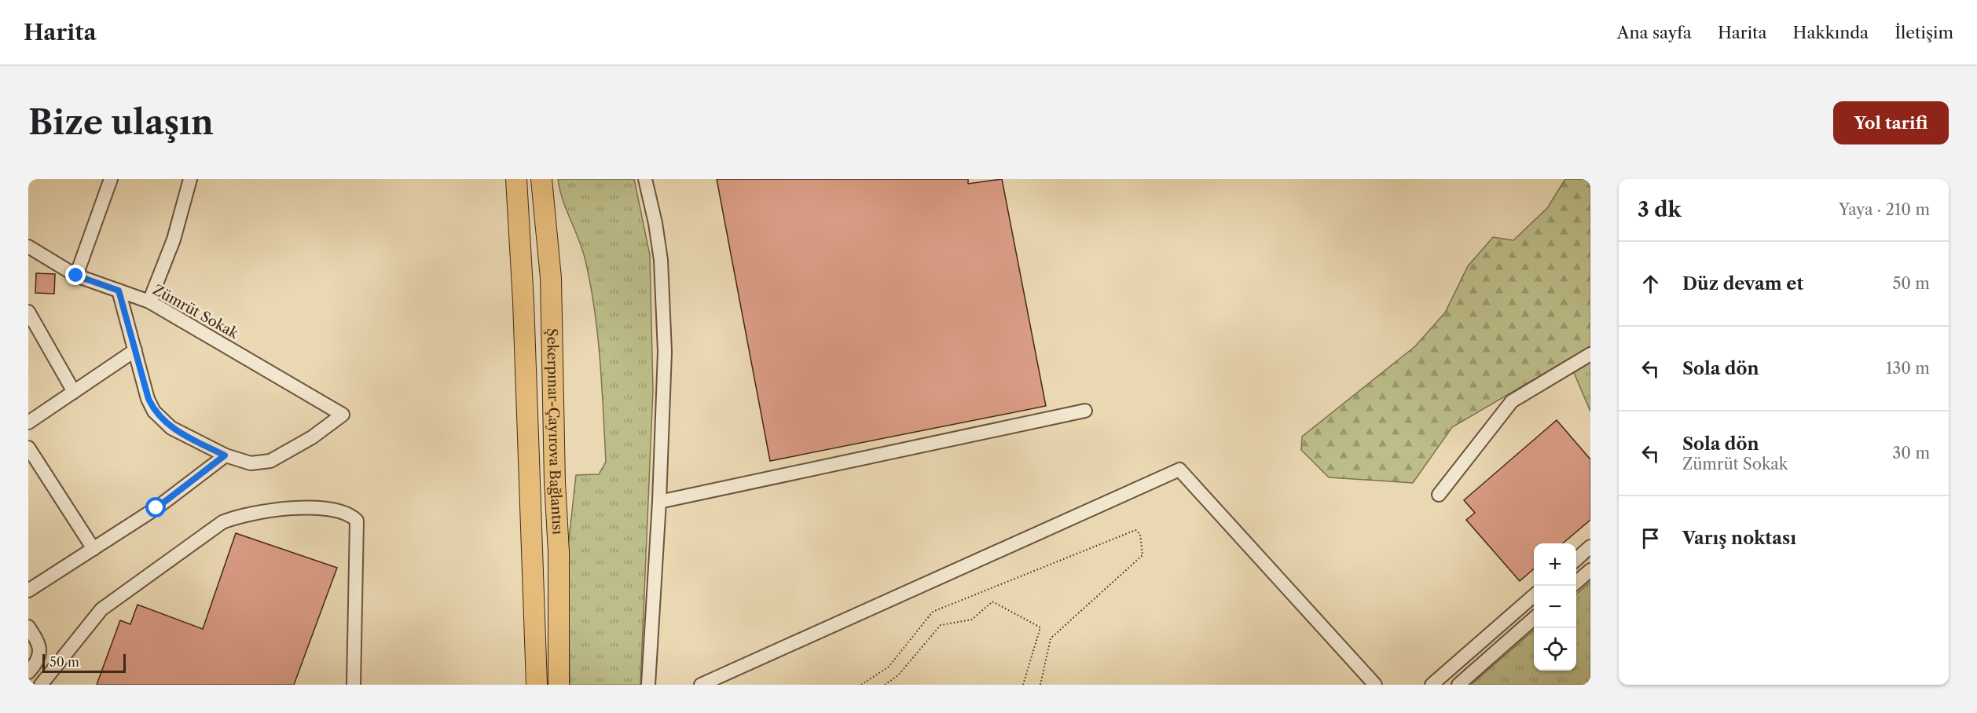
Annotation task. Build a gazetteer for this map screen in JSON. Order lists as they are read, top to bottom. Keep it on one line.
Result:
{"streets":{"highway":["Şekerpınar-Çayırova Bağlantısı"],"street":["Zümrüt Sokak"]},"scale_bar":"50 m","page":{"header":"Harita","nav":["Ana sayfa","Harita","Hakkında","İletişim"],"buttons":"Yol tarifi","title":"Bize ulaşın","heading":["3 dk","Yaya · 210 m"],"list":[["Düz devam et","50 m"],["Sola dön","130 m"],["Sola dön","Zümrüt Sokak","30 m"],"Varış noktası"],"map_buttons":["+","−"],"scale":"50 m"}}
